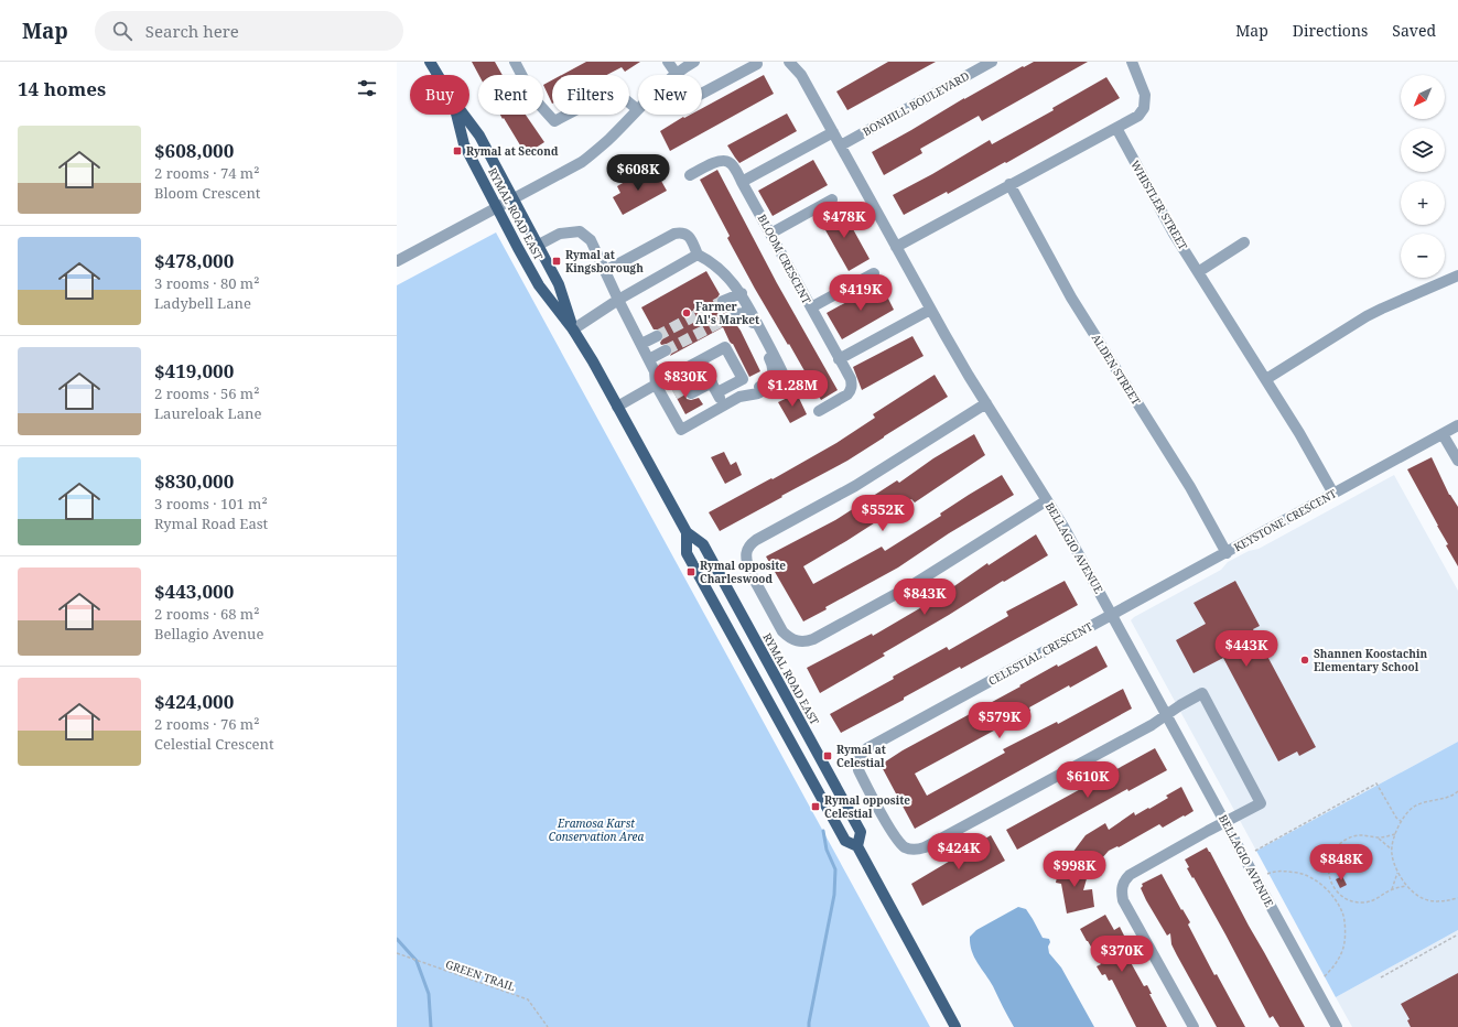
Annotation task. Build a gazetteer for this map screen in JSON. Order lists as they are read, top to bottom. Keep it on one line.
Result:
{"streets":{"main road":["RYMAL ROAD EAST"],"street":["BONHILL BOULEVARD","WHISTLER STREET","BLOOM CRESCENT","ALDEN STREET","KEYSTONE CRESCENT","BELLAGIO AVENUE","CELESTIAL CRESCENT"],"path":["GREEN TRAIL"]},"crossings":[["BONHILL BOULEVARD","BELLAGIO AVENUE"],["WHISTLER STREET","KEYSTONE CRESCENT"],["ALDEN STREET","KEYSTONE CRESCENT"],["KEYSTONE CRESCENT","BELLAGIO AVENUE"],["KEYSTONE CRESCENT","CELESTIAL CRESCENT"],["BELLAGIO AVENUE","CELESTIAL CRESCENT"]],"parks":["Eramosa Karst Conservation Area"],"places":{"transit":["Rymal at Second","Rymal at Kingsborough","Rymal opposite Charleswood","Rymal at Celestial","Rymal opposite Celestial"],"other":["Farmer Al's Market","Shannen Koostachin Elementary School"]},"north":"bottom left","page":{"header":"Map","search":"Search here","nav":["Map","Directions","Saved"],"heading":"14 homes","map_buttons":["+","−"],"chip":["Buy","Rent","Filters","New"],"list":[{"name":"$608,000","note":"2 rooms · 74 m² · Bloom Crescent"},{"name":"$478,000","note":"3 rooms · 80 m² · Ladybell Lane"},{"name":"$419,000","note":"2 rooms · 56 m² · Laureloak Lane"},{"name":"$830,000","note":"3 rooms · 101 m² · Rymal Road East"},{"name":"$443,000","note":"2 rooms · 68 m² · Bellagio Avenue"},{"name":"$424,000","note":"2 rooms · 76 m² · Celestial Crescent"}],"price":["$608K","$478K","$419K","$830K","$1.28M","$552K","$843K","$443K","$579K","$610K","$424K","$848K","$998K","$370K"]}}
